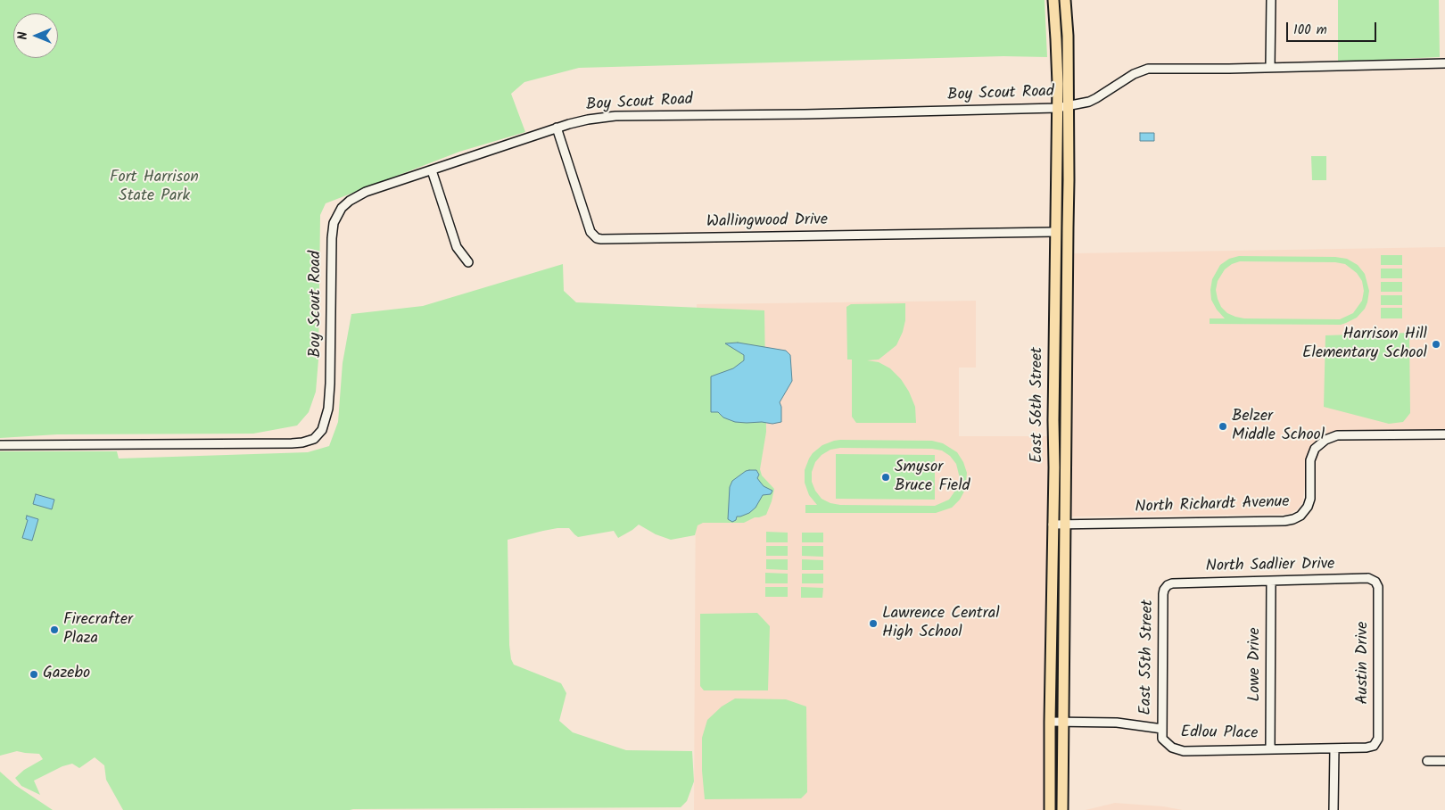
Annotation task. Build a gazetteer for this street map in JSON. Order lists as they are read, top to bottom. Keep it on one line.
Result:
{"streets":{"main road":["East 56th Street"],"street":["Boy Scout Road","Wallingwood Drive","North Richardt Avenue","North Sadlier Drive","East 55th Street","Austin Drive","Lowe Drive","Edlou Place"]},"crossings":[["Boy Scout Road","Wallingwood Drive"],["Boy Scout Road","East 56th Street"],["Wallingwood Drive","East 56th Street"],["East 56th Street","North Richardt Avenue"],["East 56th Street","Edlou Place"],["North Sadlier Drive","East 55th Street"],["North Sadlier Drive","Austin Drive"],["North Sadlier Drive","Lowe Drive"],["East 55th Street","Edlou Place"],["Austin Drive","Edlou Place"],["Lowe Drive","Edlou Place"]],"parks":["Fort Harrison State Park"],"places":["Harrison Hill Elementary School","Belzer Middle School","Smysor Bruce Field","Lawrence Central High School","Firecrafter Plaza","Gazebo"],"scale_bar":"100 m","north":"left"}
